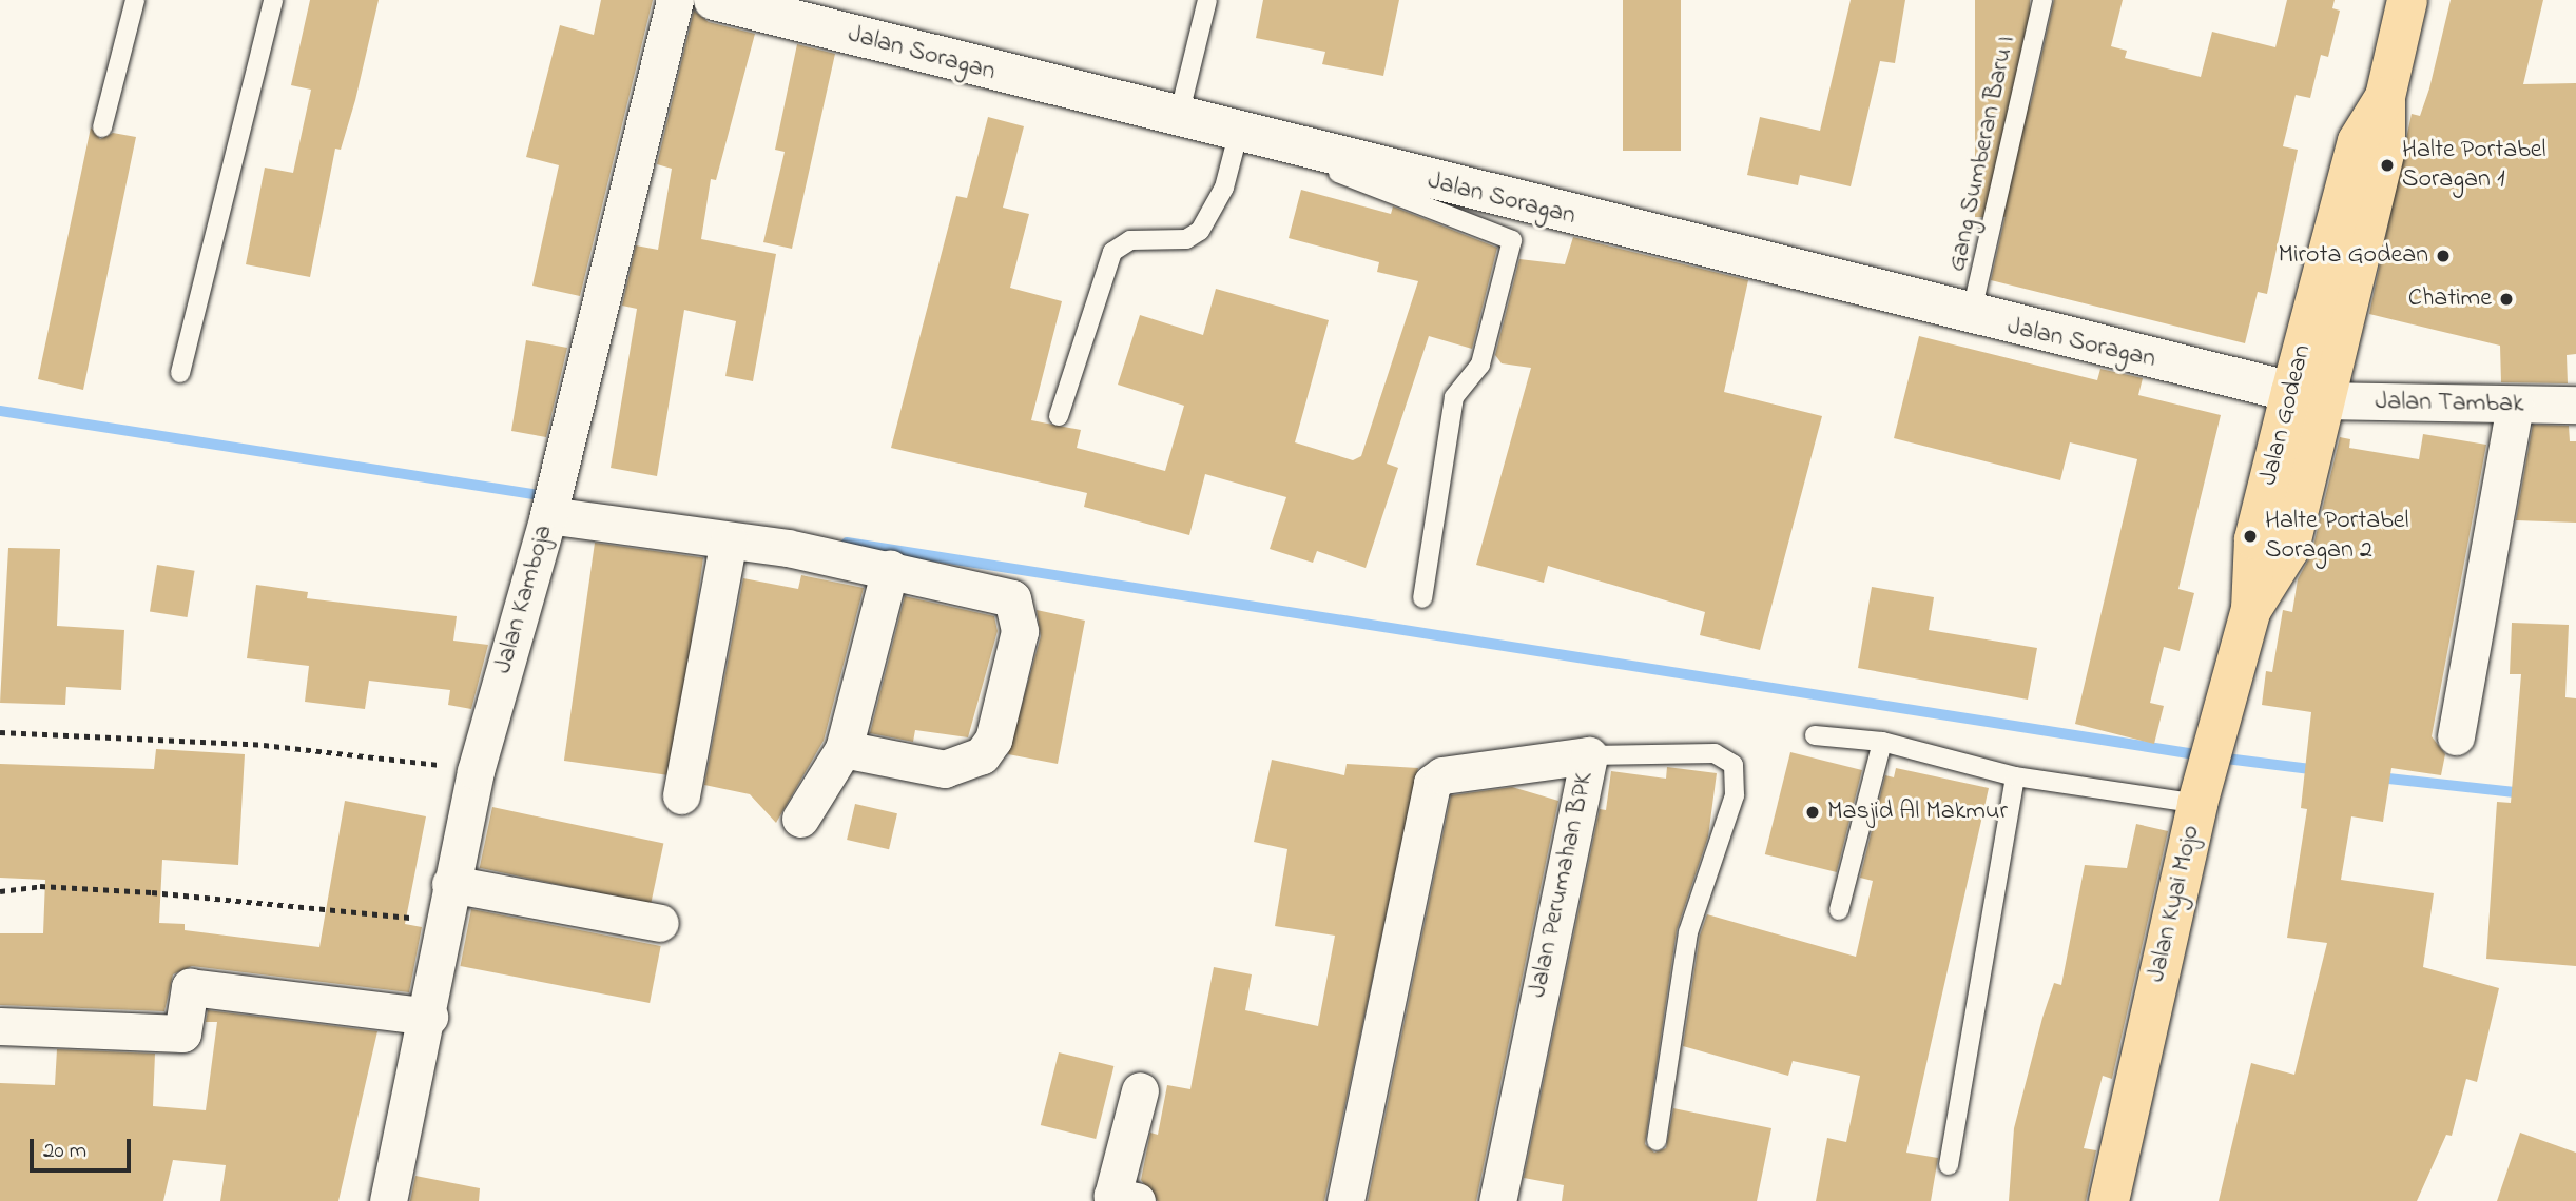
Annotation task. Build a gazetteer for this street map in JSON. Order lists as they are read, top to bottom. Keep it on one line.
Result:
{"streets":{"main road":["Jalan Godean","Jalan Kyai Mojo"],"street":["Jalan Soragan","Jalan Tambak","Jalan Kamboja","Jalan Perumahan BPK"],"lane":["Gang Sumberan Baru I"]},"crossings":[["Jalan Soragan","Gang Sumberan Baru I"],["Jalan Soragan","Jalan Tambak"],["Jalan Soragan","Jalan Godean"],["Jalan Tambak","Jalan Godean"],["Jalan Godean","Jalan Kyai Mojo"]],"places":["Halte Portabel Soragan 1","Mirota Godean","Chatime","Halte Portabel Soragan 2","Masjid Al Makmur"],"scale_bar":"20 m"}
